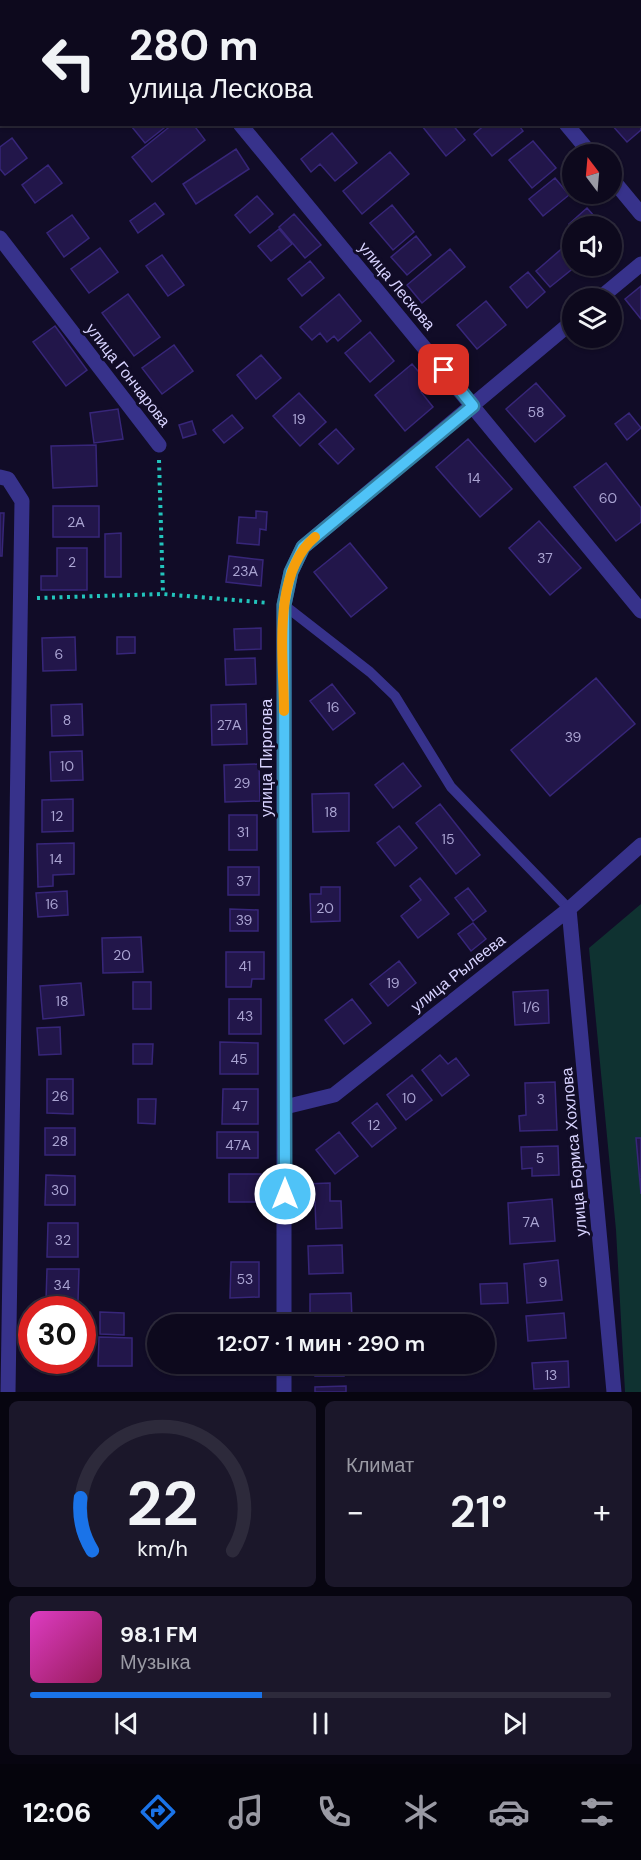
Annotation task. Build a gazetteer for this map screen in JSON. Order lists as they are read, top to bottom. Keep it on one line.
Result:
{"streets":{"street":["улица Лескова","улица Гончарова","улица Пирогова","улица Рылеева","улица Бориса Хохлова"]},"crossings":[["улица Лескова","улица Пирогова"],["улица Пирогова","улица Рылеева"],["улица Рылеева","улица Бориса Хохлова"]],"house_numbers":["58","19","14","60","2А","37","2","23А","6","16","8","27А","39","10","29","18","12","31","15","14","37","16","20","39","20","41","19","18","1/6","43","45","26","10","3","47","12","28","47А","5","30","7А","32","53","9","34","13"],"north":"top","page":{"turn":["280 m","улица Лескова"],"limit":"30","trip":"12:07 · 1 мин · 290 m","tile":"Климат","heat":["−","21°","+"],"song":["98.1 FM","Музыка"],"tabs":"12:06","gauge":["22","km/h"]}}
